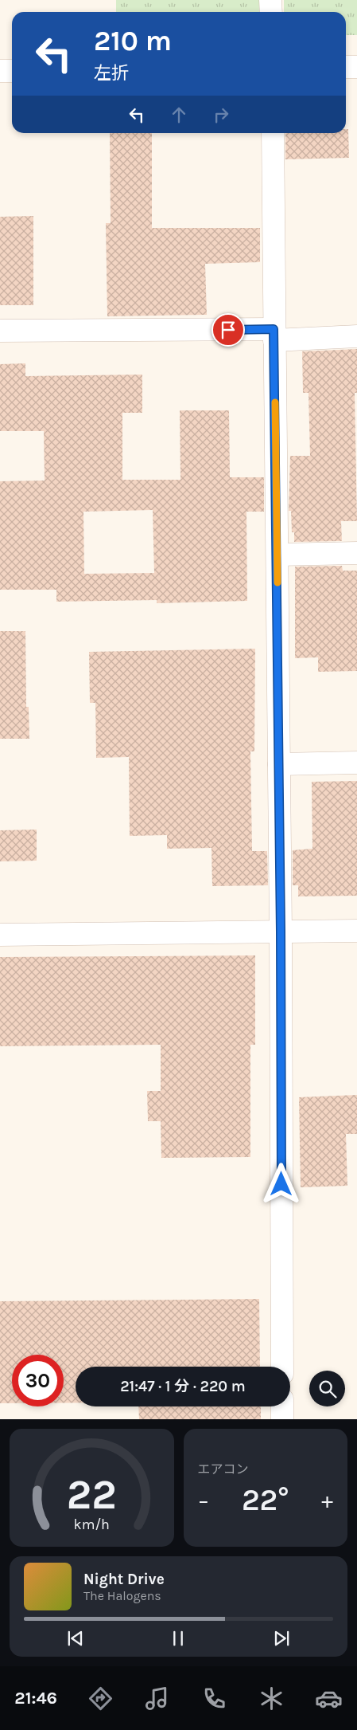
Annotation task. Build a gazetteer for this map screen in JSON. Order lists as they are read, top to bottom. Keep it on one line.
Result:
{"page":{"turn":["210 m","左折"],"limit":"30","trip":"21:47 · 1 分 · 220 m","tile":"エアコン","heat":["−","22°","+"],"song":["Night Drive","The Halogens"],"tabs":"21:46","gauge":["22","km/h"]}}
